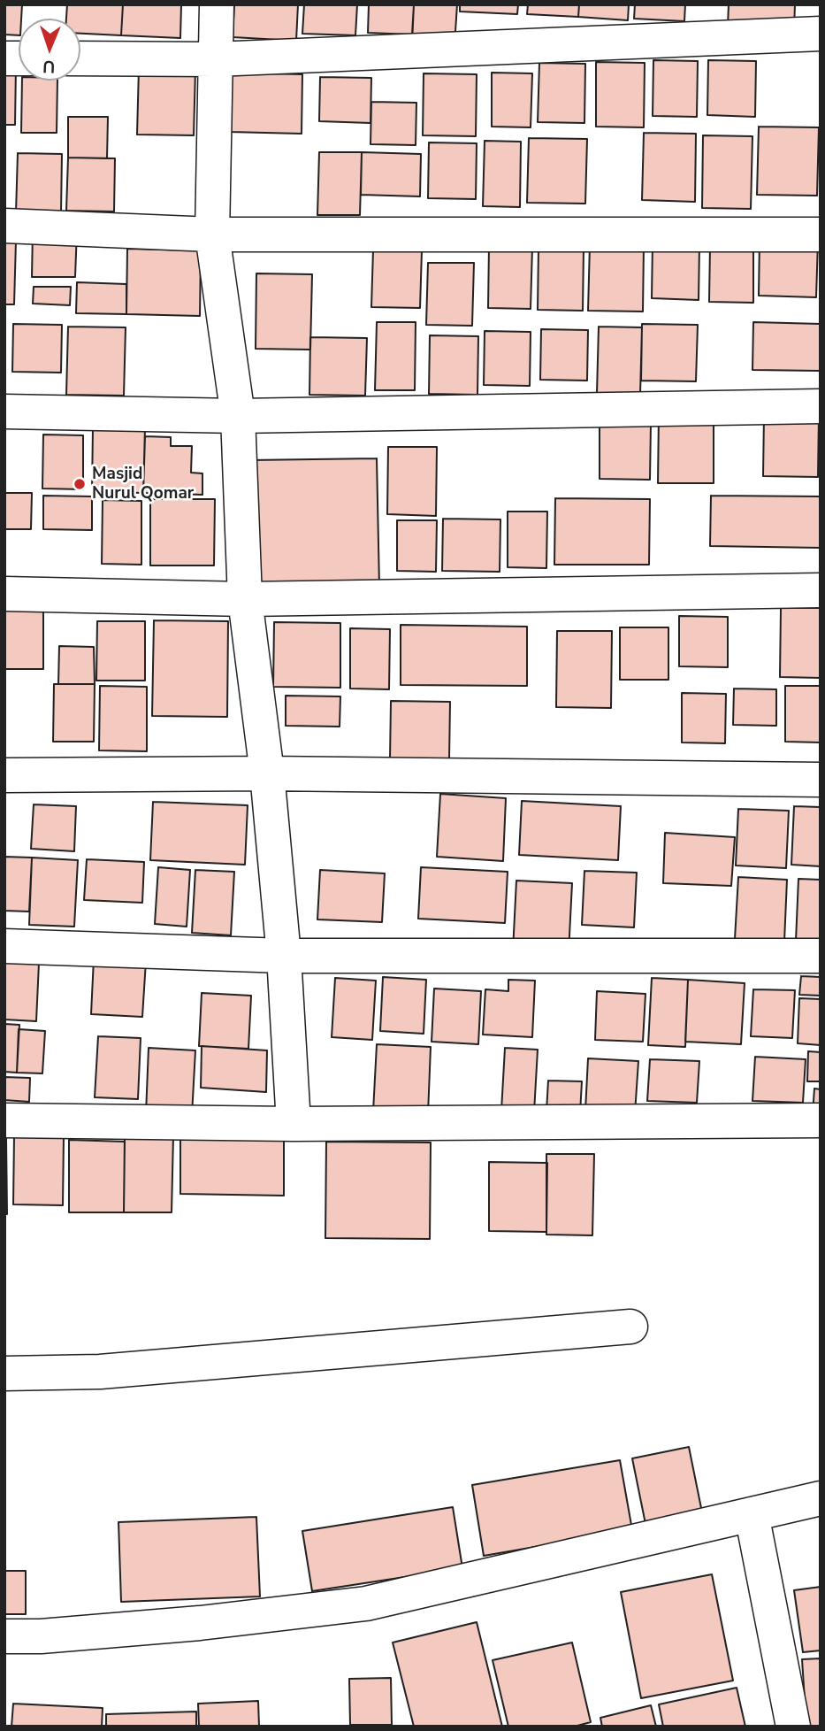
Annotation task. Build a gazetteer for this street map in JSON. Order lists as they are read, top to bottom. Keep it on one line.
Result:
{"places":["Masjid Nurul Qomar"],"north":"bottom"}
